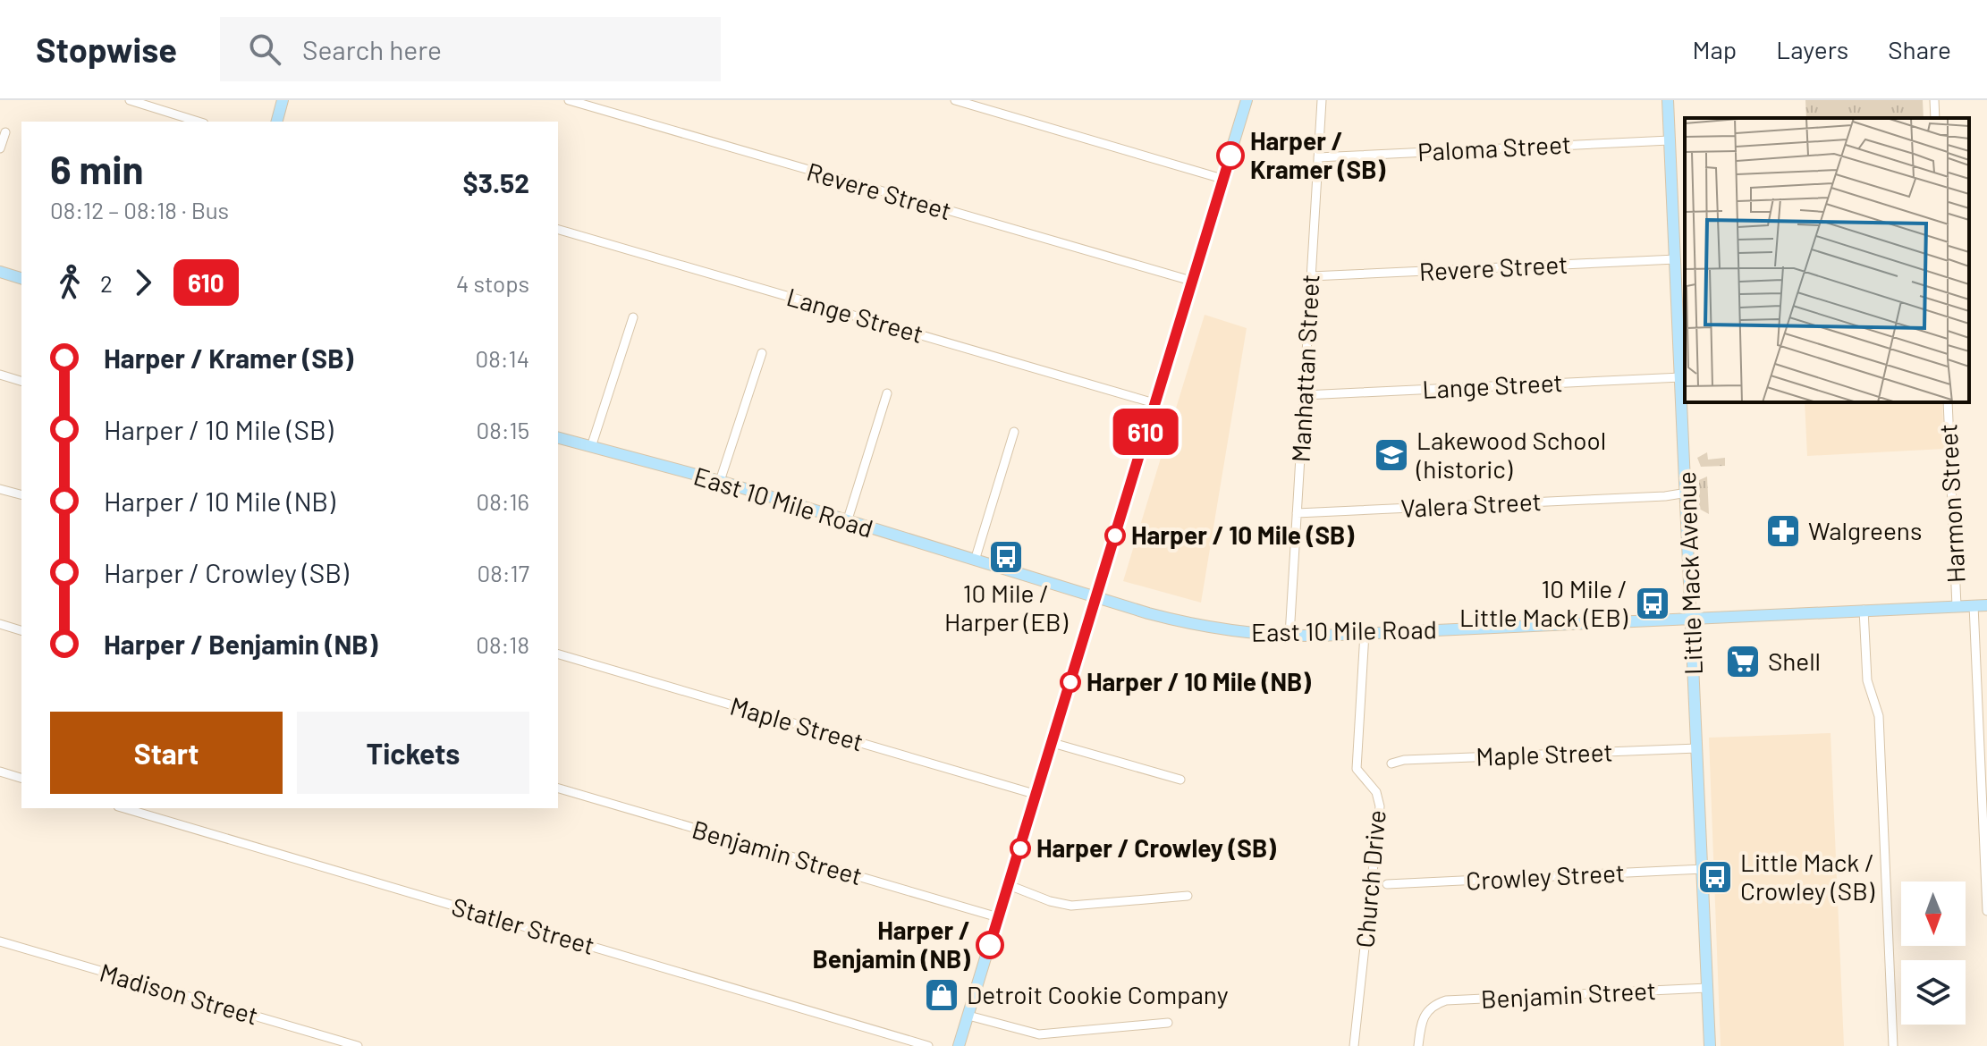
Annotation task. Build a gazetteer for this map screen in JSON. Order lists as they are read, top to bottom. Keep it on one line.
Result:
{"streets":{"main road":["East 10 Mile Road","Little Mack Avenue"],"street":["Paloma Street","Revere Street","Lange Street","Manhattan Street","Harmon Street","Valera Street","Maple Street","Benjamin Street","Crowley Street","Church Drive","Statler Street","Madison Street"]},"crossings":[["Paloma Street","Manhattan Street"],["Paloma Street","Little Mack Avenue"],["Revere Street","Manhattan Street"],["Revere Street","Little Mack Avenue"],["Lange Street","Manhattan Street"],["Lange Street","Little Mack Avenue"],["Manhattan Street","East 10 Mile Road"],["Manhattan Street","Valera Street"],["East 10 Mile Road","Harmon Street"],["East 10 Mile Road","Little Mack Avenue"],["East 10 Mile Road","Church Drive"],["Valera Street","Little Mack Avenue"],["Little Mack Avenue","Maple Street"],["Little Mack Avenue","Benjamin Street"],["Little Mack Avenue","Crowley Street"]],"places":{"other":["Harper / Kramer (SB)","Harper / 10 Mile (SB)","Harper / 10 Mile (NB)","Harper / Crowley (SB)","Harper / Benjamin (NB)"],"school or university":["Lakewood School (historic)"],"pharmacy":["Walgreens"],"bus stop":["10 Mile / Harper (EB)","10 Mile / Little Mack (EB)","Little Mack / Crowley (SB)"],"supermarket":["Shell"],"shop":["Detroit Cookie Company"]},"lines":["bus line 610"],"north":"bottom","page":{"header":"Stopwise","search":"Search here","nav":["Map","Layers","Share"],"on_map":"610","heading":["6 min","08:12 – 08:18 · Bus","$3.52"],"legs":["2","610","4 stops"],"list":[{"name":"Harper / Kramer (SB)","value":"08:14"},{"name":"Harper / 10 Mile (SB)","value":"08:15"},{"name":"Harper / 10 Mile (NB)","value":"08:16"},{"name":"Harper / Crowley (SB)","value":"08:17"},{"name":"Harper / Benjamin (NB)","value":"08:18"}],"buttons":["Start","Tickets"]}}
